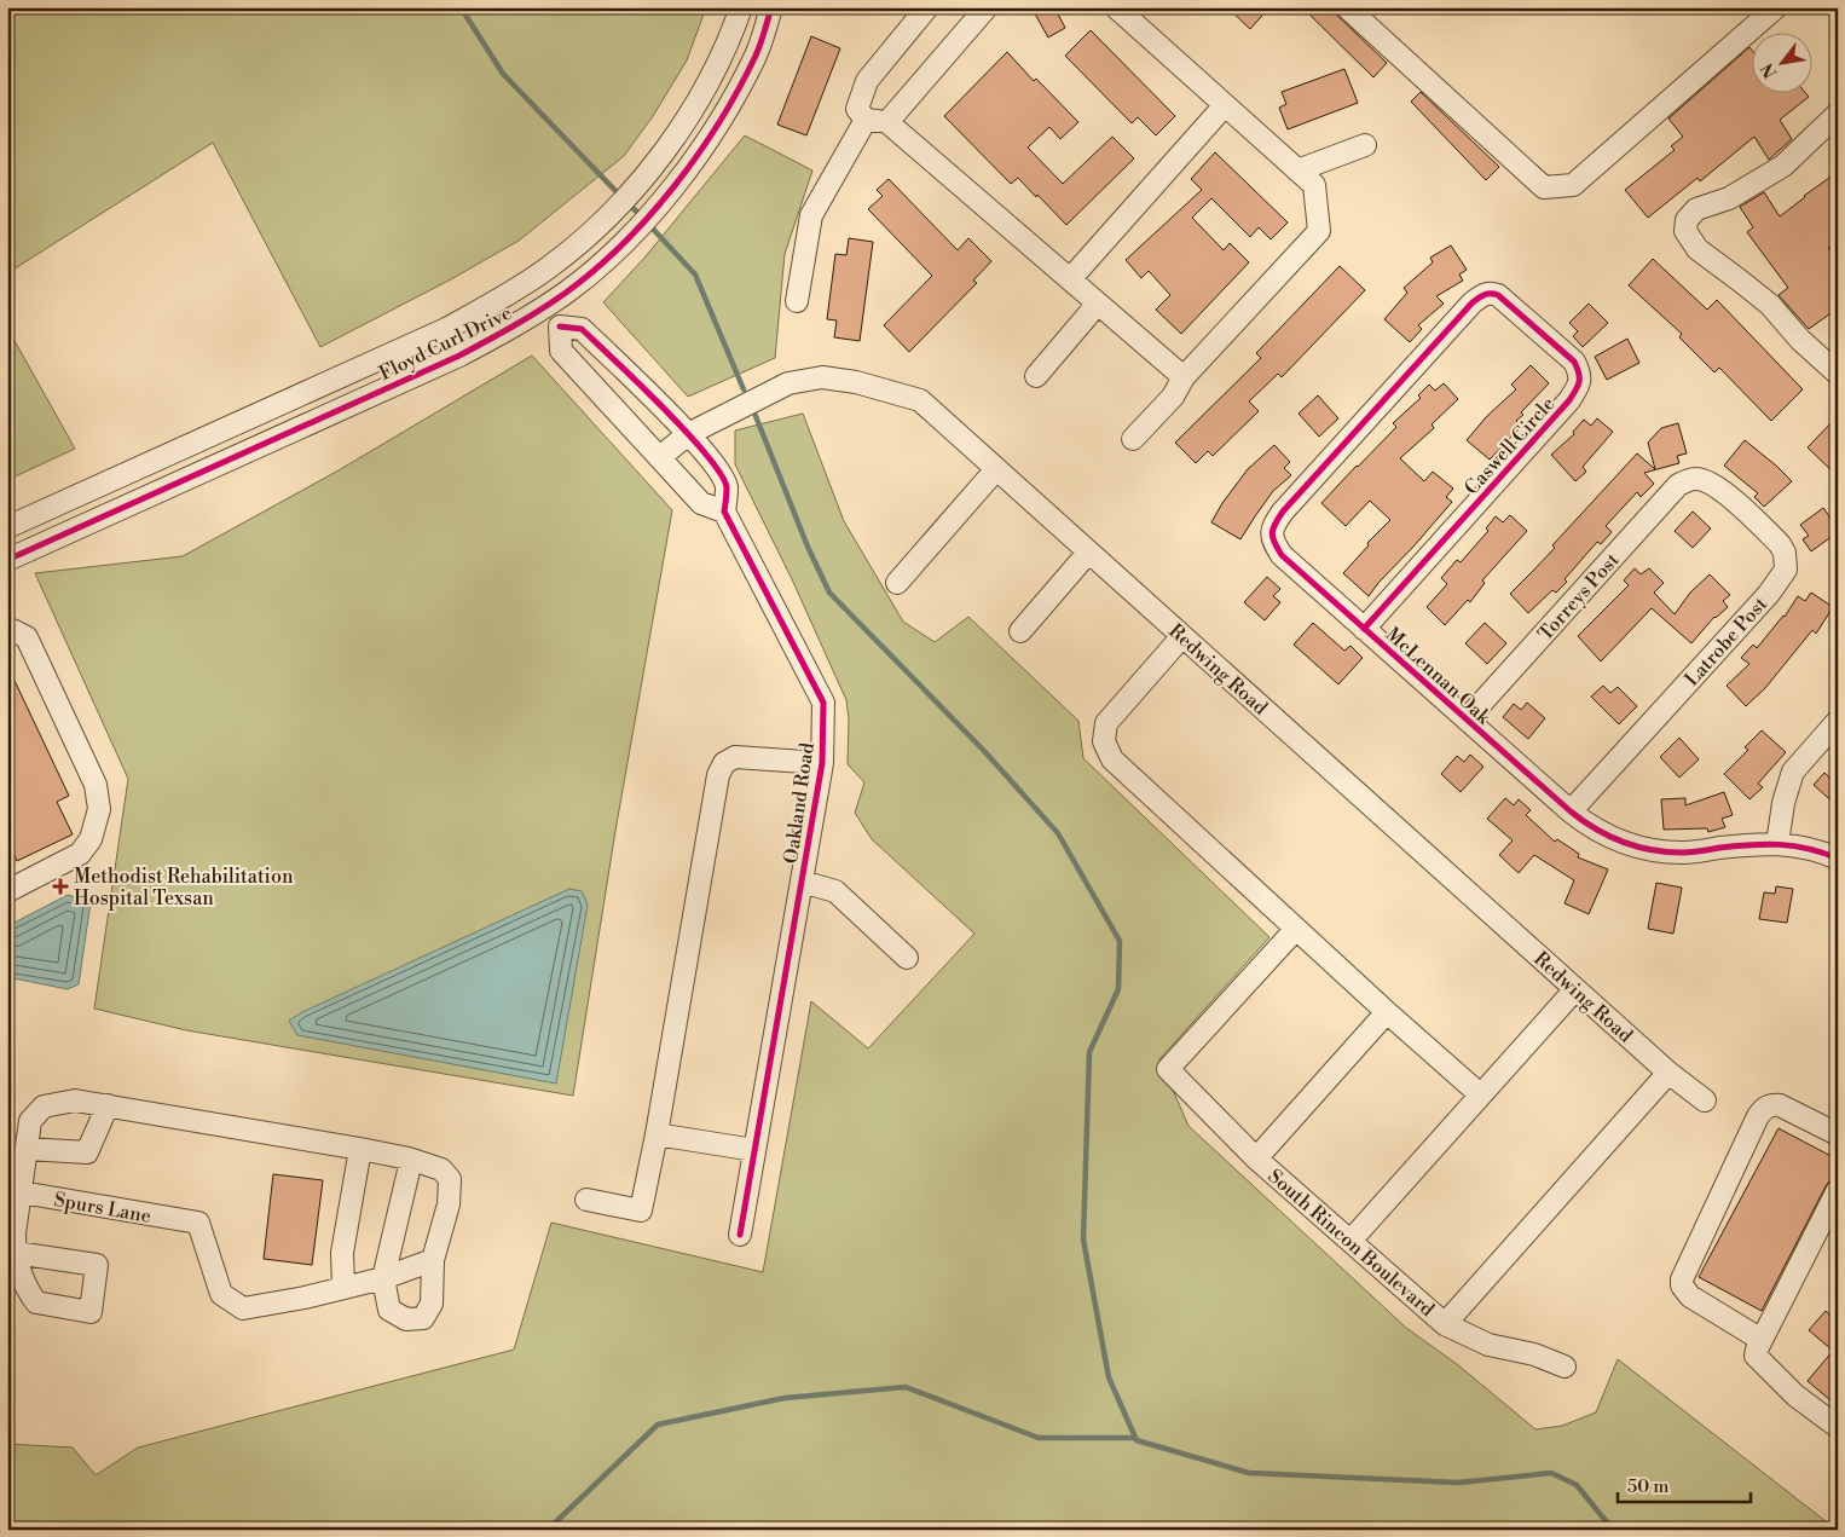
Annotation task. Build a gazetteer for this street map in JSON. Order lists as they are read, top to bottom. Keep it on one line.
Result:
{"streets":{"street":["Floyd Curl Drive","Caswell Circle","Torreys Post","Latrobe Post","Redwing Road","McLennan Oak","Oakland Road","Spurs Lane","South Rincon Boulevard"]},"crossings":[["Caswell Circle","McLennan Oak"],["Torreys Post","Latrobe Post"],["Torreys Post","McLennan Oak"],["Latrobe Post","McLennan Oak"],["Redwing Road","Oakland Road"]],"places":{"health":["Methodist Rehabilitation Hospital Texsan"]},"scale_bar":"50 m","north":"bottom left"}
